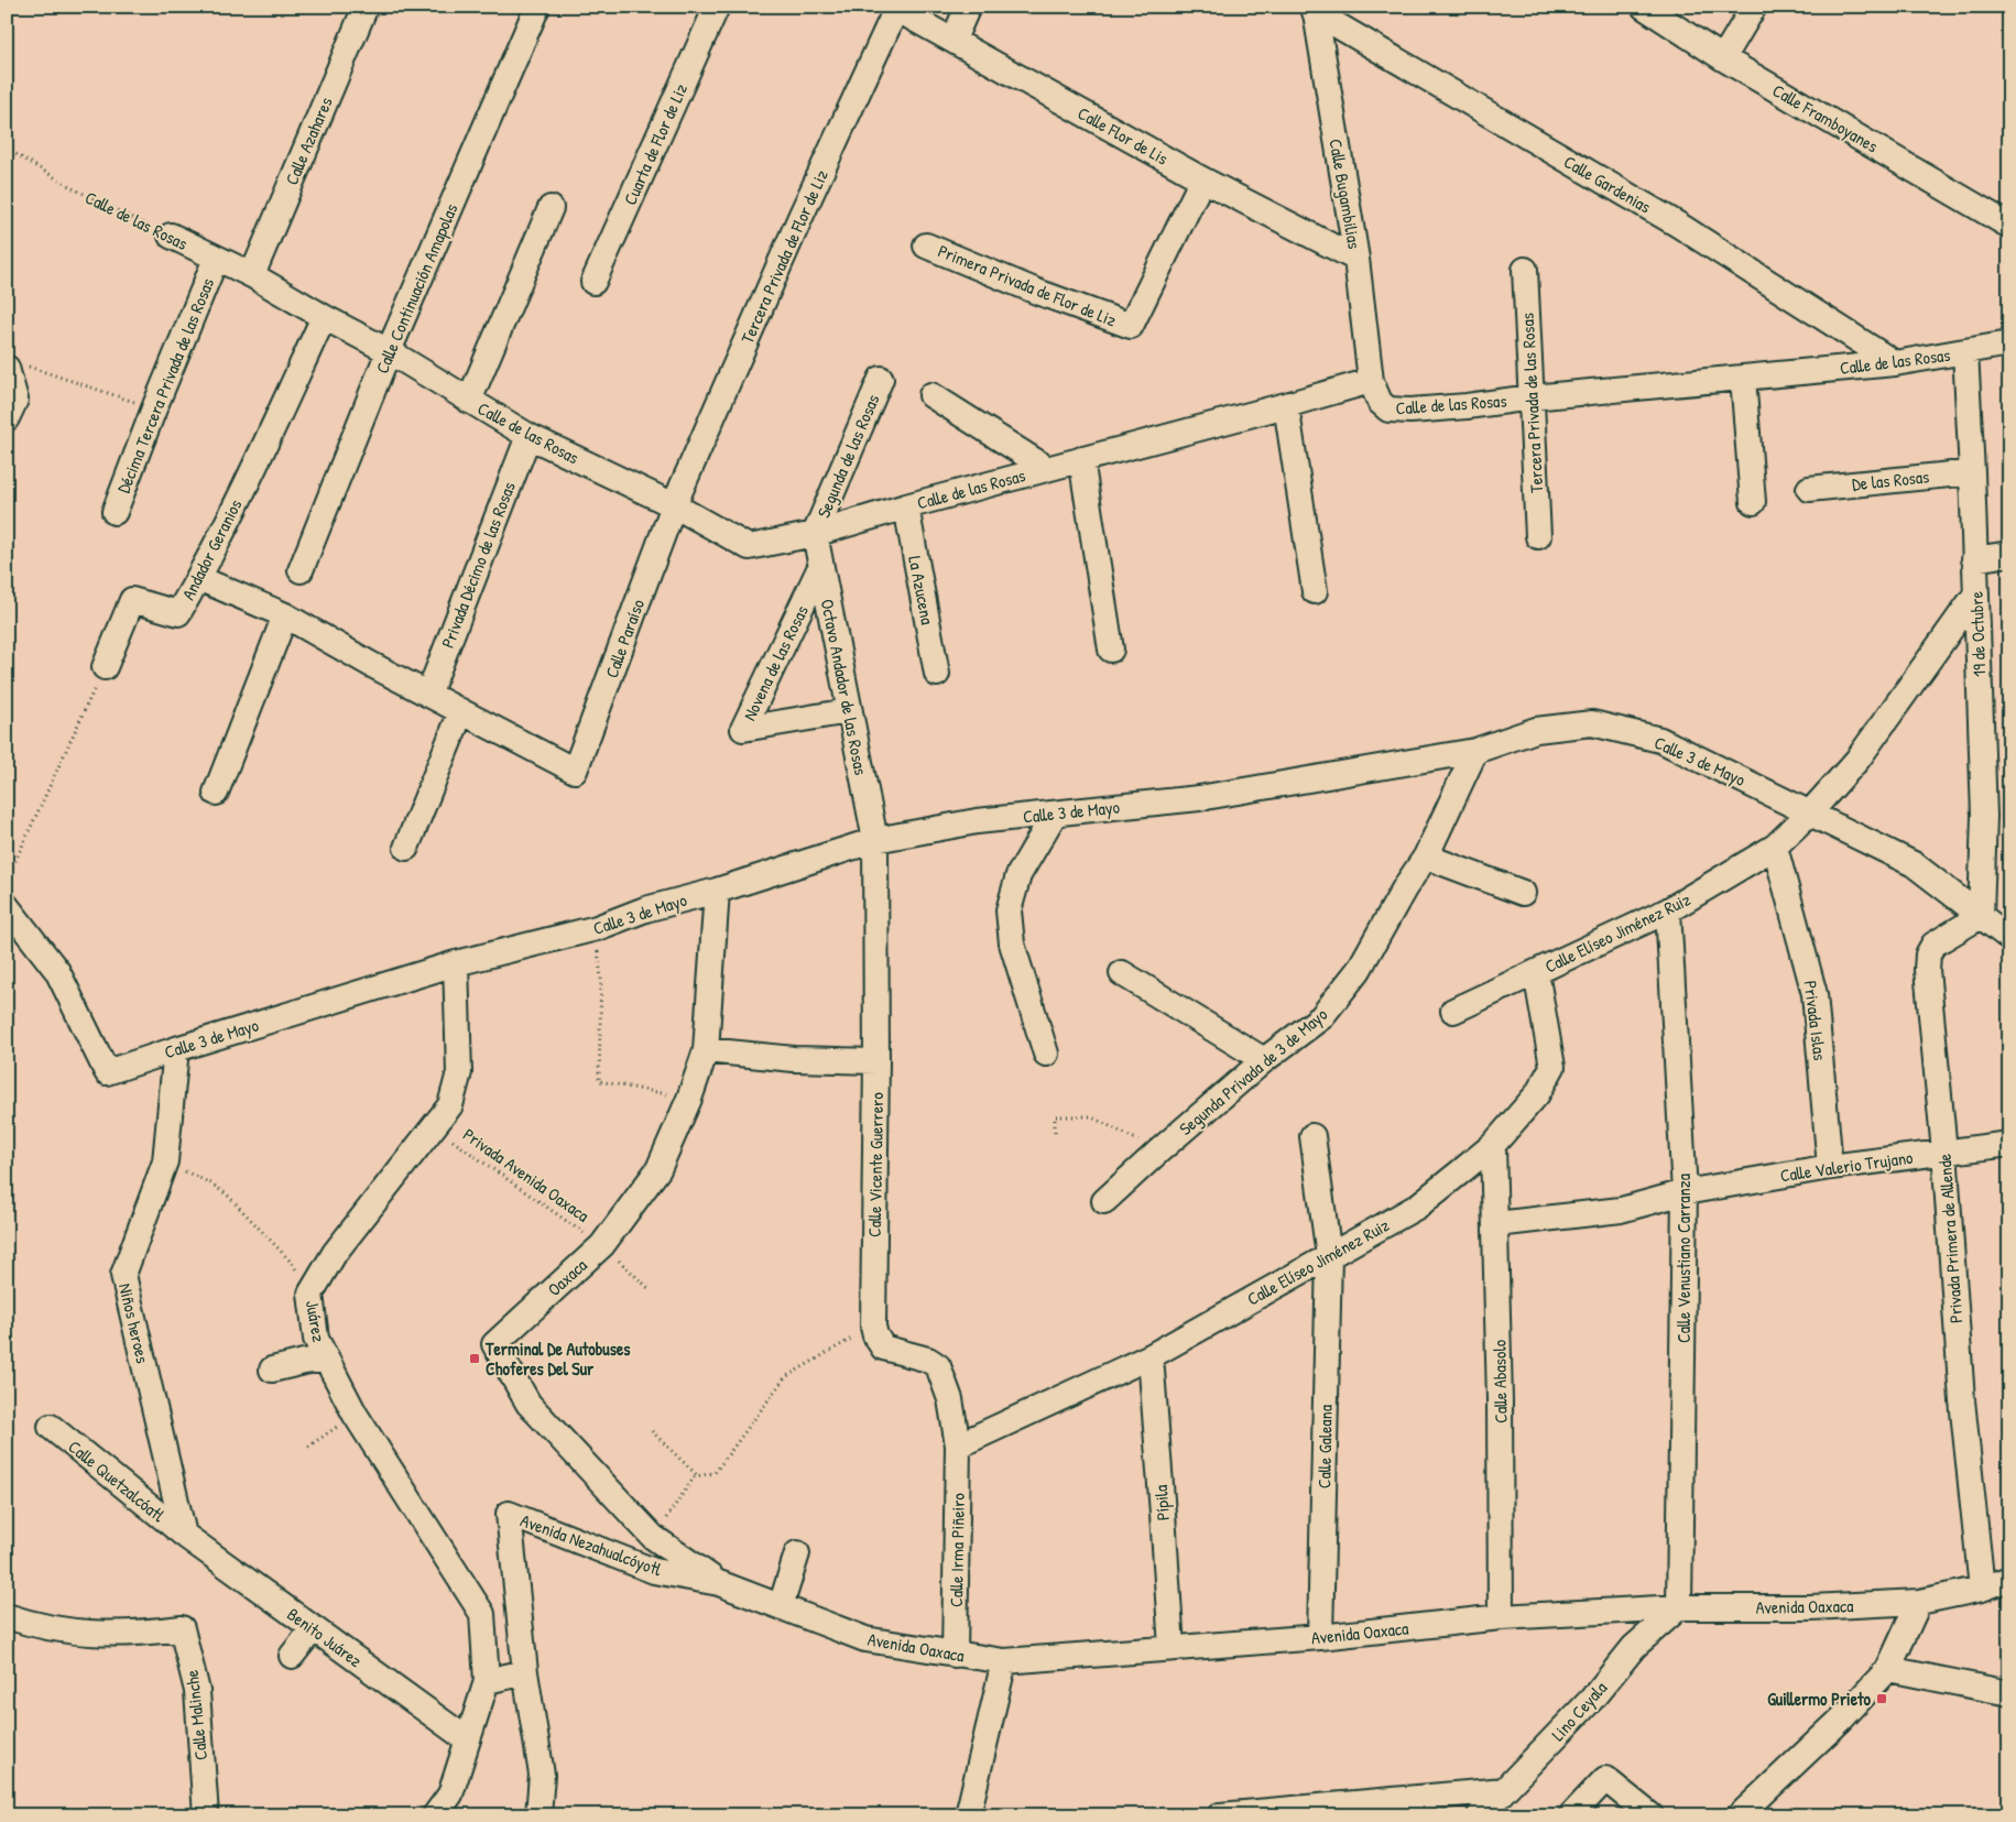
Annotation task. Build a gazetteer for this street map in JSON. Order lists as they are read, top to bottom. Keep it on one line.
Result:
{"streets":{"street":["Calle Framboyanes","Calle Flor de Lis","Calle Azahares","Cuarta de Flor de Liz","Calle Gardenias","Calle Bugambilias","Calle de las Rosas","Tercera Privada de Flor de Liz","Primera Privada de Flor de Liz","Calle Continuación Amapolas","Décima Tercera Privada de las Rosas","Tercera Privada de las Rosas","Segunda de las Rosas","De las Rosas","Andador Geranios","Privada Décimo de las Rosas","La Azucena","19 de Octubre","Calle Paraíso","Novena de las Rosas","Octavo Andador de las Rosas","Calle 3 de Mayo","Calle Elíseo Jiménez Ruiz","Privada Islas","Segunda Privada de 3 de Mayo","Calle Vicente Guerrero","Calle Valerio Trujano","Privada Primera de Allende","Calle Venustiano Carranza","Oaxaca","Juárez","Niños heroes","Calle Abasolo","Calle Galeana","Calle Quetzalcóatl","Pípila","Avenida Nezahualcóyotl","Calle Irma Piñeiro","Avenida Oaxaca","Benito Juárez","Lino Ceyala","Calle Malinche"],"path":["Privada Avenida Oaxaca"]},"crossings":[["Calle Flor de Lis","Calle Bugambilias"],["Calle Flor de Lis","Tercera Privada de Flor de Liz"],["Calle Flor de Lis","Primera Privada de Flor de Liz"],["Calle Azahares","Calle de las Rosas"],["Calle Gardenias","Calle Bugambilias"],["Calle Gardenias","Calle de las Rosas"],["Calle Bugambilias","Calle de las Rosas"],["Calle de las Rosas","Tercera Privada de Flor de Liz"],["Calle de las Rosas","Calle Continuación Amapolas"],["Calle de las Rosas","Décima Tercera Privada de las Rosas"],["Calle de las Rosas","Tercera Privada de las Rosas"],["Calle de las Rosas","Segunda de las Rosas"],["Calle de las Rosas","Andador Geranios"],["Calle de las Rosas","Privada Décimo de las Rosas"],["Calle de las Rosas","La Azucena"],["Calle de las Rosas","19 de Octubre"],["Calle de las Rosas","Calle Paraíso"],["Calle de las Rosas","Octavo Andador de las Rosas"],["Tercera Privada de Flor de Liz","Calle Paraíso"],["Segunda de las Rosas","Octavo Andador de las Rosas"],["De las Rosas","19 de Octubre"],["19 de Octubre","Calle 3 de Mayo"],["19 de Octubre","Calle Elíseo Jiménez Ruiz"],["19 de Octubre","Privada Primera de Allende"],["Novena de las Rosas","Octavo Andador de las Rosas"],["Octavo Andador de las Rosas","Calle 3 de Mayo"],["Octavo Andador de las Rosas","Calle Vicente Guerrero"],["Calle 3 de Mayo","Calle Elíseo Jiménez Ruiz"],["Calle 3 de Mayo","Segunda Privada de 3 de Mayo"],["Calle 3 de Mayo","Calle Vicente Guerrero"],["Calle 3 de Mayo","Privada Primera de Allende"],["Calle 3 de Mayo","Oaxaca"],["Calle 3 de Mayo","Juárez"],["Calle 3 de Mayo","Niños heroes"],["Calle Elíseo Jiménez Ruiz","Privada Islas"],["Calle Elíseo Jiménez Ruiz","Calle Venustiano Carranza"],["Calle Elíseo Jiménez Ruiz","Calle Abasolo"],["Calle Elíseo Jiménez Ruiz","Calle Galeana"],["Calle Elíseo Jiménez Ruiz","Pípila"],["Calle Elíseo Jiménez Ruiz","Calle Irma Piñeiro"],["Privada Islas","Calle Valerio Trujano"],["Calle Valerio Trujano","Privada Primera de Allende"],["Calle Valerio Trujano","Calle Venustiano Carranza"],["Calle Valerio Trujano","Calle Abasolo"],["Privada Avenida Oaxaca","Oaxaca"],["Privada Avenida Oaxaca","Juárez"],["Privada Primera de Allende","Avenida Oaxaca"],["Calle Venustiano Carranza","Avenida Oaxaca"],["Calle Venustiano Carranza","Lino Ceyala"],["Oaxaca","Avenida Nezahualcóyotl"],["Oaxaca","Avenida Oaxaca"],["Niños heroes","Calle Quetzalcóatl"],["Niños heroes","Benito Juárez"],["Calle Abasolo","Avenida Oaxaca"],["Calle Galeana","Avenida Oaxaca"],["Calle Quetzalcóatl","Benito Juárez"],["Pípila","Avenida Oaxaca"],["Avenida Nezahualcóyotl","Avenida Oaxaca"],["Calle Irma Piñeiro","Avenida Oaxaca"],["Avenida Oaxaca","Lino Ceyala"]],"places":{"transit":["Terminal De Autobuses Choferes Del Sur","Guillermo Prieto"]}}
